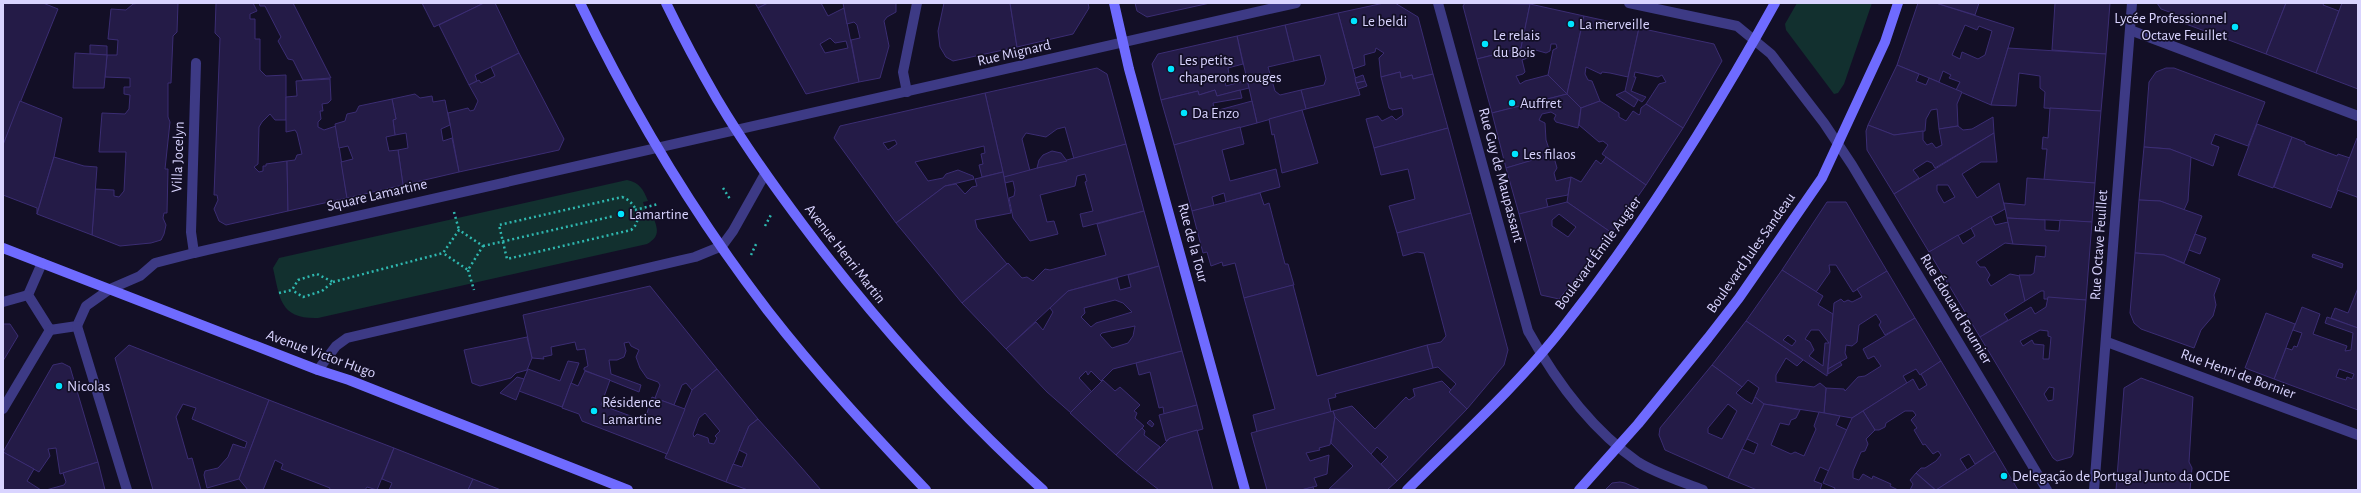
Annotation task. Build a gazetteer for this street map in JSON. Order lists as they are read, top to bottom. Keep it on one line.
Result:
{"streets":{"main road":["Rue de la Tour","Boulevard Émile Augier","Boulevard Jules Sandeau","Avenue Henri Martin","Avenue Victor Hugo"],"street":["Rue Mignard","Villa Jocelyn","Rue Guy de Maupassant","Square Lamartine","Rue Octave Feuillet","Rue Édouard Fournier","Rue Henri de Bornier"]},"crossings":[["Rue Mignard","Square Lamartine"],["Rue Mignard","Rue de la Tour"],["Rue Mignard","Avenue Henri Martin"],["Villa Jocelyn","Square Lamartine"],["Rue Guy de Maupassant","Boulevard Émile Augier"],["Rue Guy de Maupassant","Boulevard Jules Sandeau"],["Square Lamartine","Avenue Henri Martin"],["Square Lamartine","Avenue Victor Hugo"],["Rue Octave Feuillet","Rue Henri de Bornier"],["Boulevard Émile Augier","Rue Édouard Fournier"],["Boulevard Jules Sandeau","Rue Édouard Fournier"]],"places":["Le beldi","La merveille","Lycée Professionnel Octave Feuillet","Le relais du Bois","Les petits chaperons rouges","Auffret","Da Enzo","Les filaos","Lamartine","Nicolas","Résidence Lamartine","Delegação de Portugal Junto da OCDE"]}
